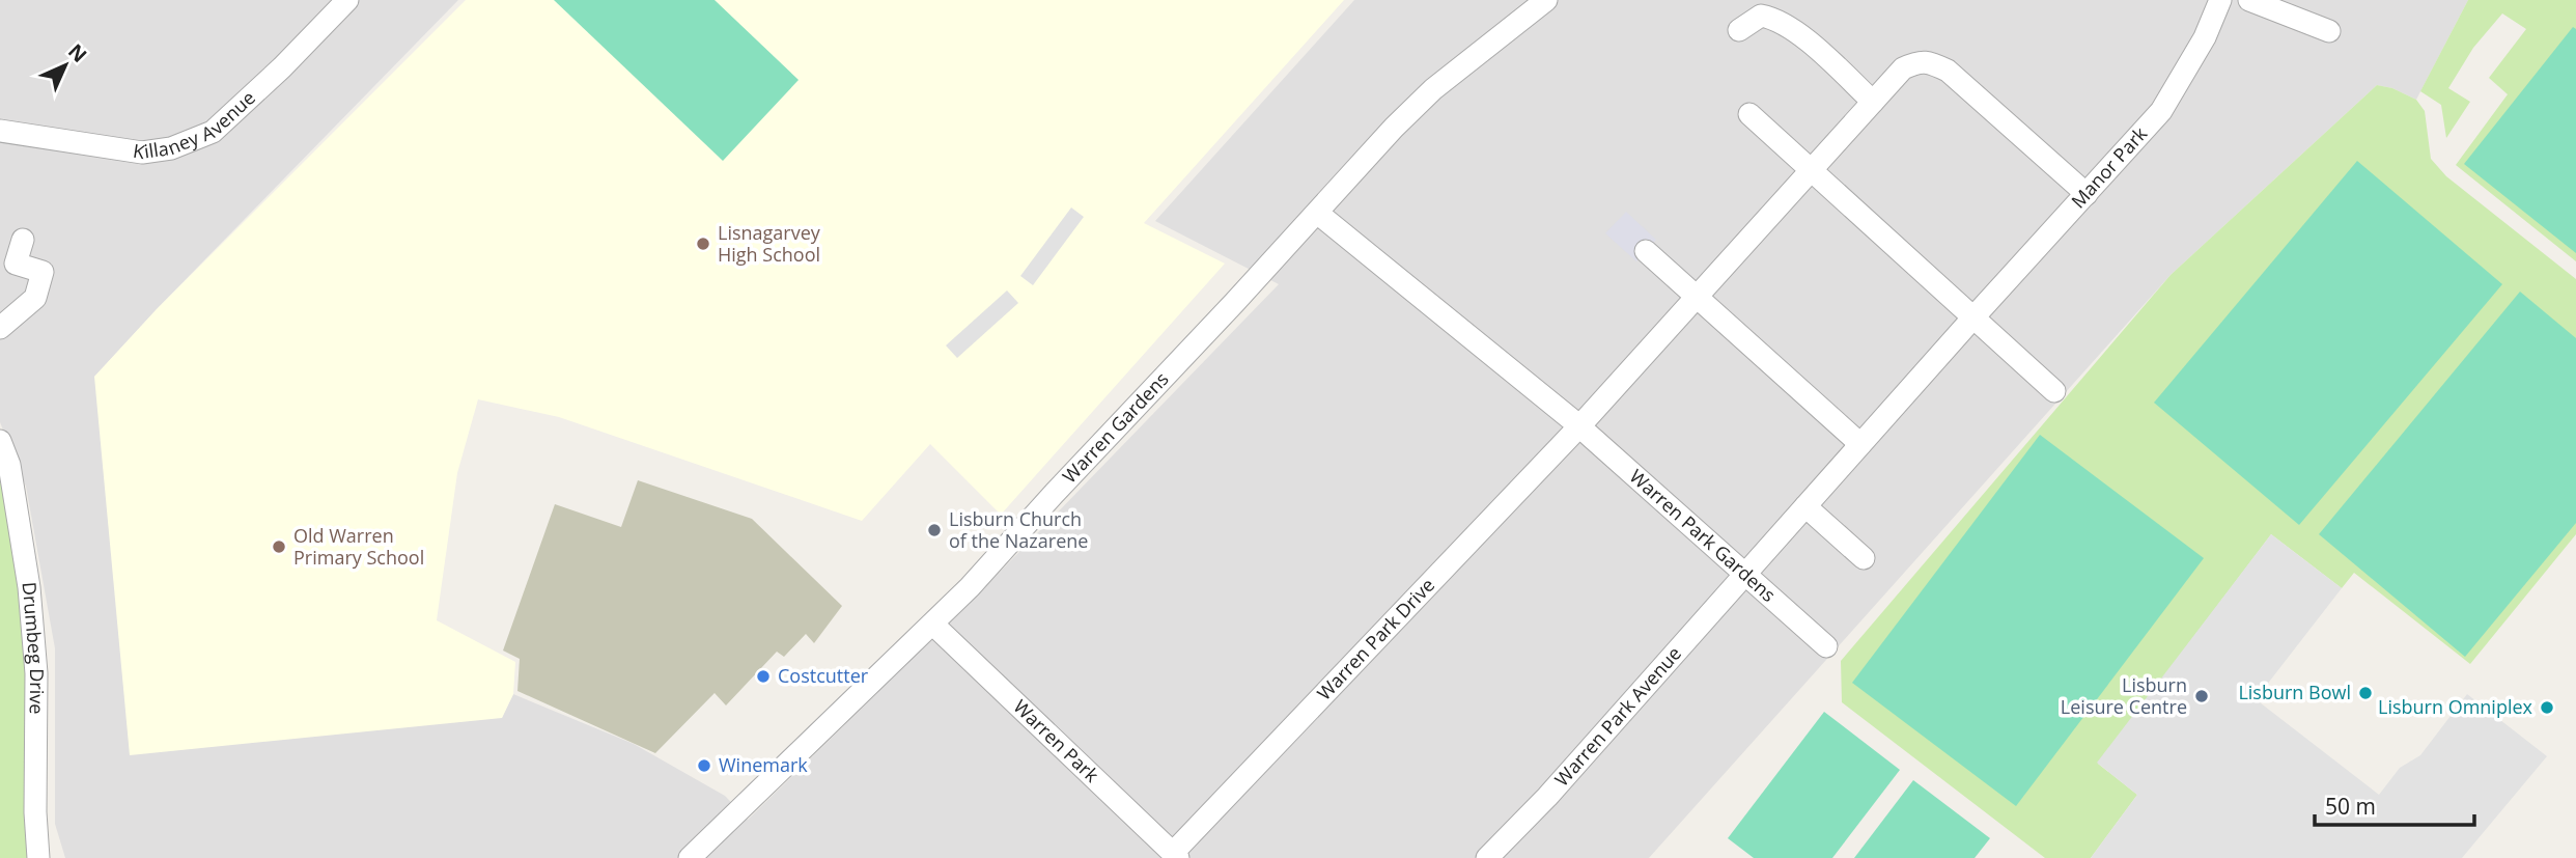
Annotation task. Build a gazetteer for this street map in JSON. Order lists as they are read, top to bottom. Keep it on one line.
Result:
{"streets":{"street":["Killaney Avenue","Manor Park","Warren Gardens","Warren Park Gardens","Warren Park Drive","Drumbeg Drive","Warren Park Avenue","Warren Park"]},"crossings":[["Manor Park","Warren Park Gardens"],["Manor Park","Warren Park Drive"],["Manor Park","Warren Park Avenue"],["Warren Gardens","Warren Park Gardens"],["Warren Gardens","Warren Park"],["Warren Park Gardens","Warren Park Drive"],["Warren Park Gardens","Warren Park Avenue"],["Warren Park Drive","Warren Park"]],"places":["Lisnagarvey High School","Lisburn Church of the Nazarene","Old Warren Primary School","Costcutter","Lisburn Bowl","Lisburn Leisure Centre","Lisburn Omniplex","Winemark"],"scale_bar":"50 m","north":"top right"}
